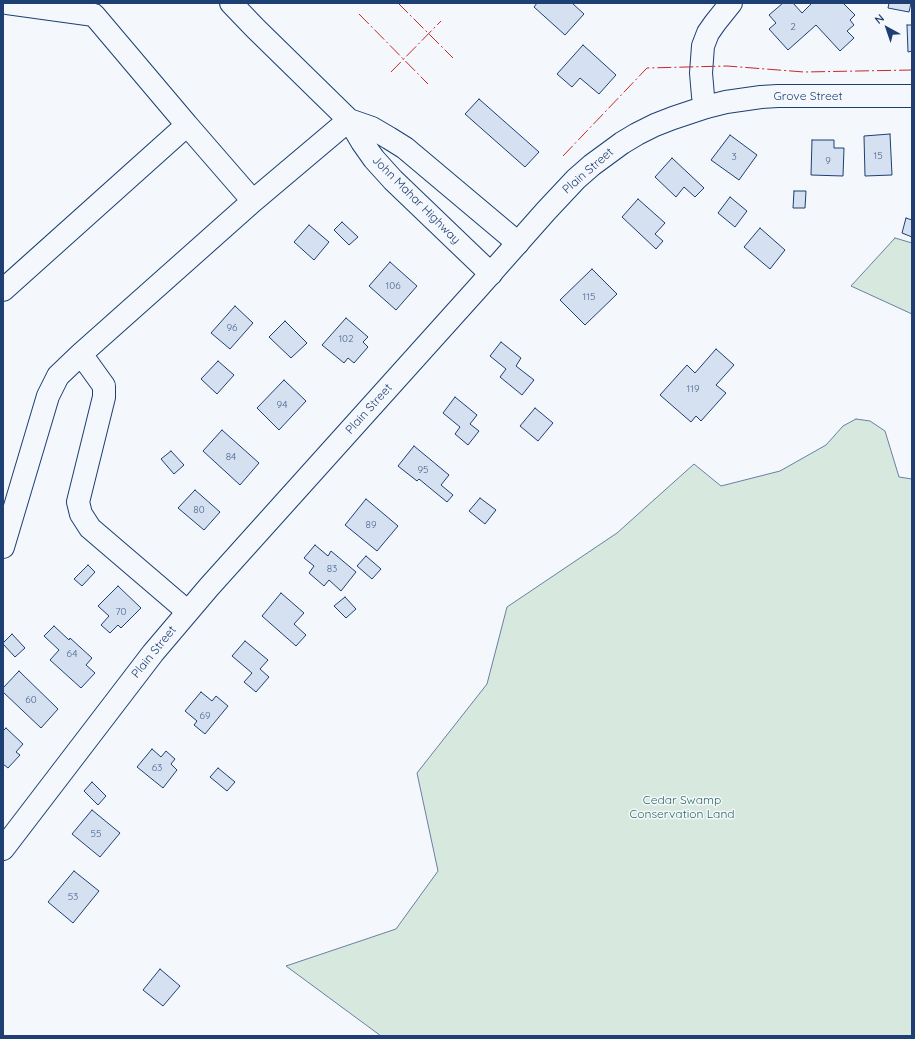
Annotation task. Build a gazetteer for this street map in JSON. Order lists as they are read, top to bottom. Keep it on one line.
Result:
{"streets":{"main road":["Grove Street","Plain Street","John Mahar Highway"]},"crossings":[["Grove Street","Plain Street"],["Plain Street","John Mahar Highway"]],"parks":["Cedar Swamp Conservation Land"],"house_numbers":["2","15","3","9","106","115","96","102","119","94","84","95","80","89","83","70","64","60","69","63","55","53"],"north":"top left"}
